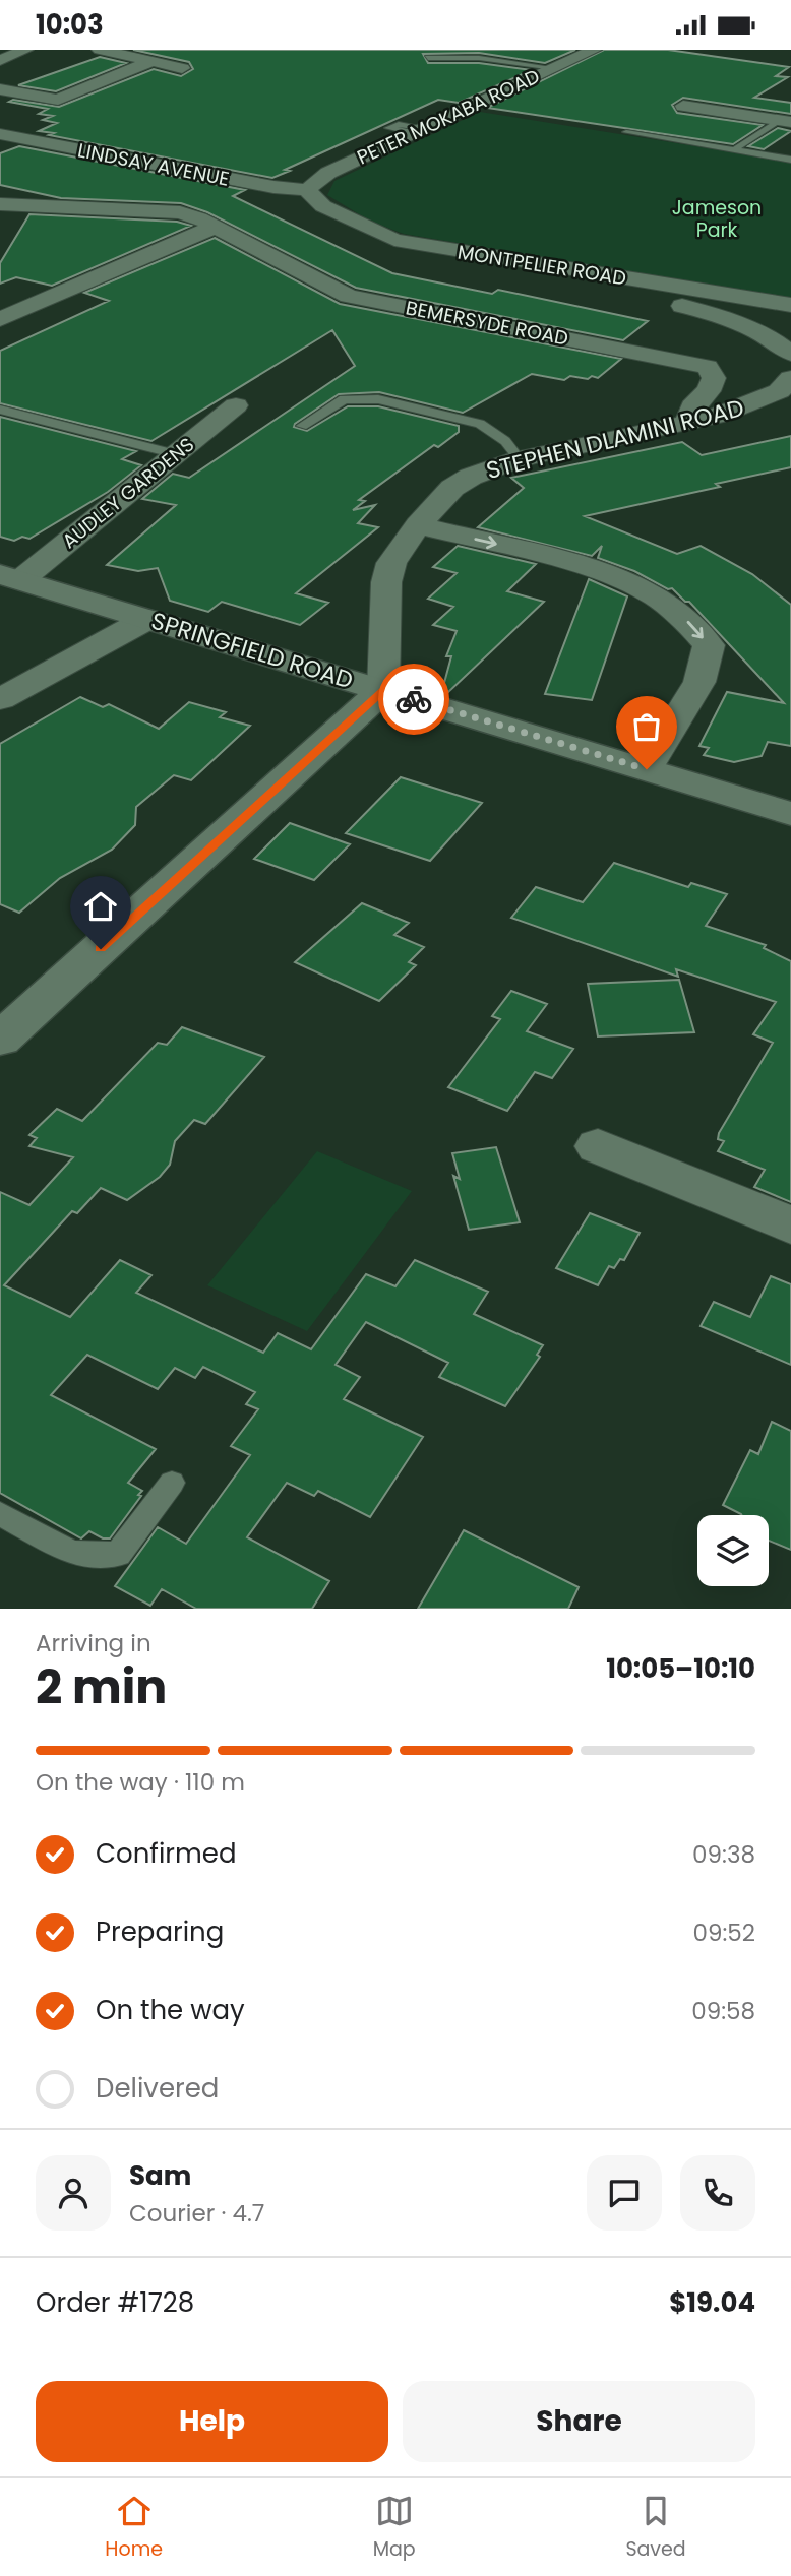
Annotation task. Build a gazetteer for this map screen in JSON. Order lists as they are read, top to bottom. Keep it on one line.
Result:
{"streets":{"street":["PETER MOKABA ROAD","LINDSAY AVENUE","MONTPELIER ROAD","BEMERSYDE ROAD","STEPHEN DLAMINI ROAD","AUDLEY GARDENS","SPRINGFIELD ROAD"]},"crossings":[["PETER MOKABA ROAD","LINDSAY AVENUE"],["PETER MOKABA ROAD","MONTPELIER ROAD"],["LINDSAY AVENUE","MONTPELIER ROAD"],["BEMERSYDE ROAD","STEPHEN DLAMINI ROAD"],["STEPHEN DLAMINI ROAD","SPRINGFIELD ROAD"],["AUDLEY GARDENS","SPRINGFIELD ROAD"]],"parks":["Jameson Park"],"page":{"status":"10:03","heading":["2 min","Arriving in","10:05–10:10"],"panel":["Sam","Courier · 4.7","Order #1728","$19.04"],"bar":"On the way · 110 m","list":[["Confirmed","09:38"],["Preparing","09:52"],["On the way","09:58"],"Delivered"],"buttons":["Help","Share"],"tabs":["Home","Map","Saved"]}}
